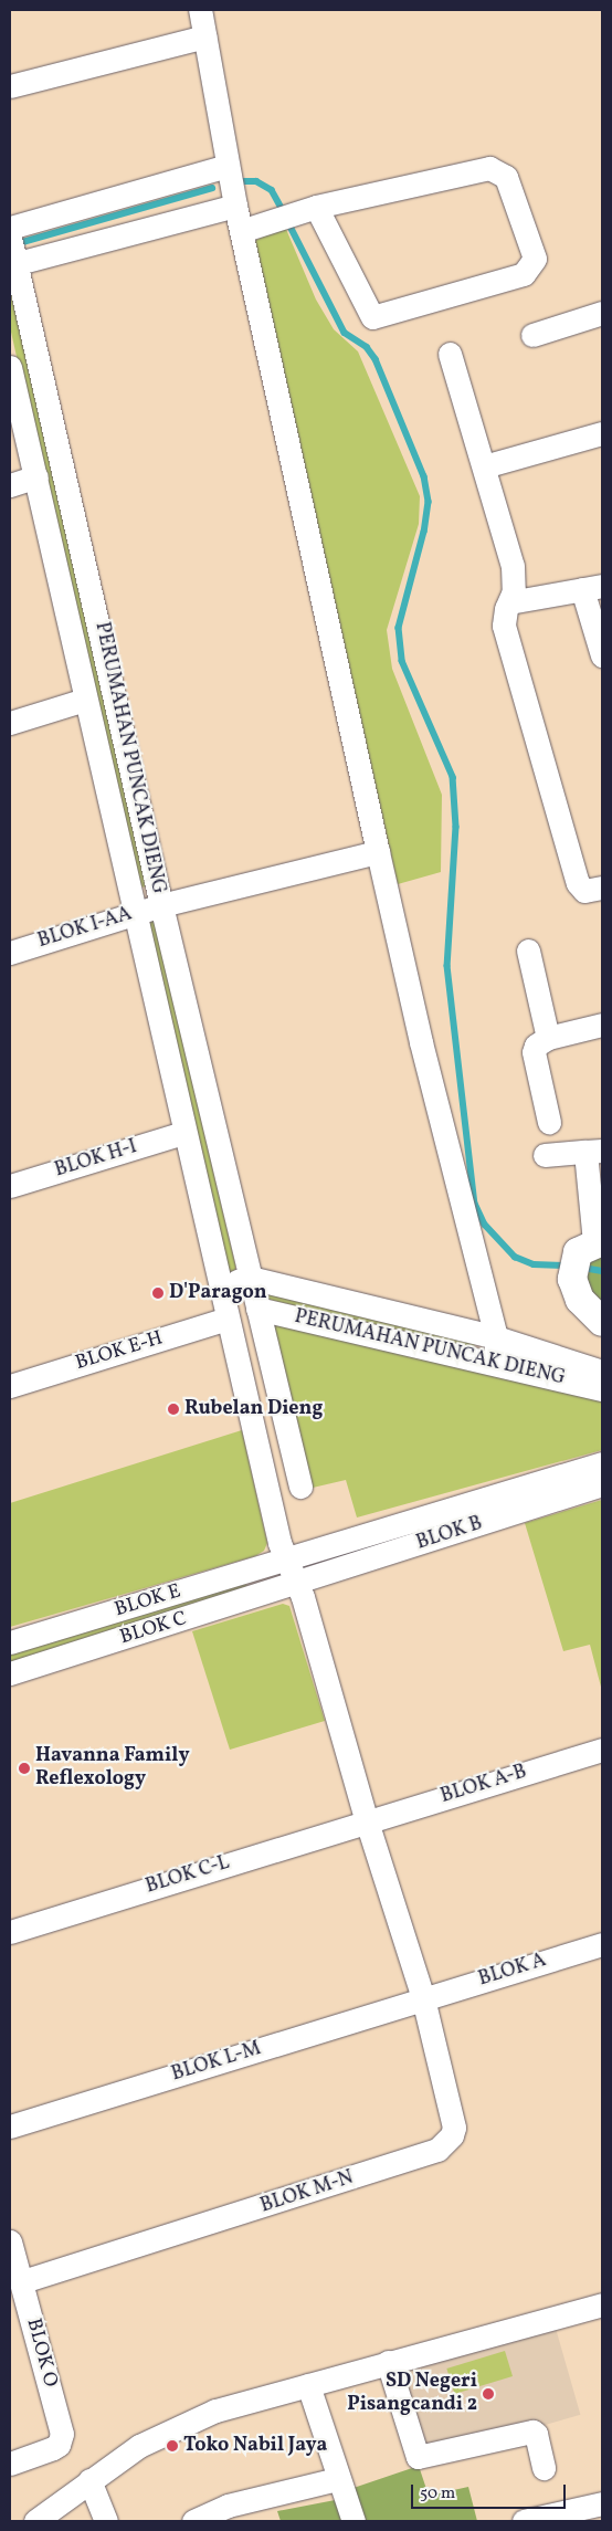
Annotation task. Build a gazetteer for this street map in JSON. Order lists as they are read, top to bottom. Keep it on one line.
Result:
{"streets":{"street":["PERUMAHAN PUNCAK DIENG","BLOK I-AA","BLOK H-I","BLOK E-H","BLOK B","BLOK E","BLOK C","BLOK A-B","BLOK C-L","BLOK A","BLOK L-M","BLOK M-N","BLOK O"]},"crossings":[["PERUMAHAN PUNCAK DIENG","BLOK I-AA"],["PERUMAHAN PUNCAK DIENG","BLOK H-I"],["PERUMAHAN PUNCAK DIENG","BLOK E-H"],["PERUMAHAN PUNCAK DIENG","BLOK B"],["PERUMAHAN PUNCAK DIENG","BLOK E"],["PERUMAHAN PUNCAK DIENG","BLOK C"],["PERUMAHAN PUNCAK DIENG","BLOK A-B"],["PERUMAHAN PUNCAK DIENG","BLOK C-L"],["PERUMAHAN PUNCAK DIENG","BLOK M-N"],["BLOK B","BLOK C"],["BLOK A-B","BLOK C-L"],["BLOK A-B","BLOK M-N"],["BLOK C-L","BLOK M-N"],["BLOK A","BLOK L-M"],["BLOK A","BLOK M-N"],["BLOK L-M","BLOK M-N"],["BLOK M-N","BLOK O"]],"places":["D'Paragon","Rubelan Dieng","Havanna Family Reflexology","SD Negeri Pisangcandi 2","Toko Nabil Jaya"],"scale_bar":"50 m"}
